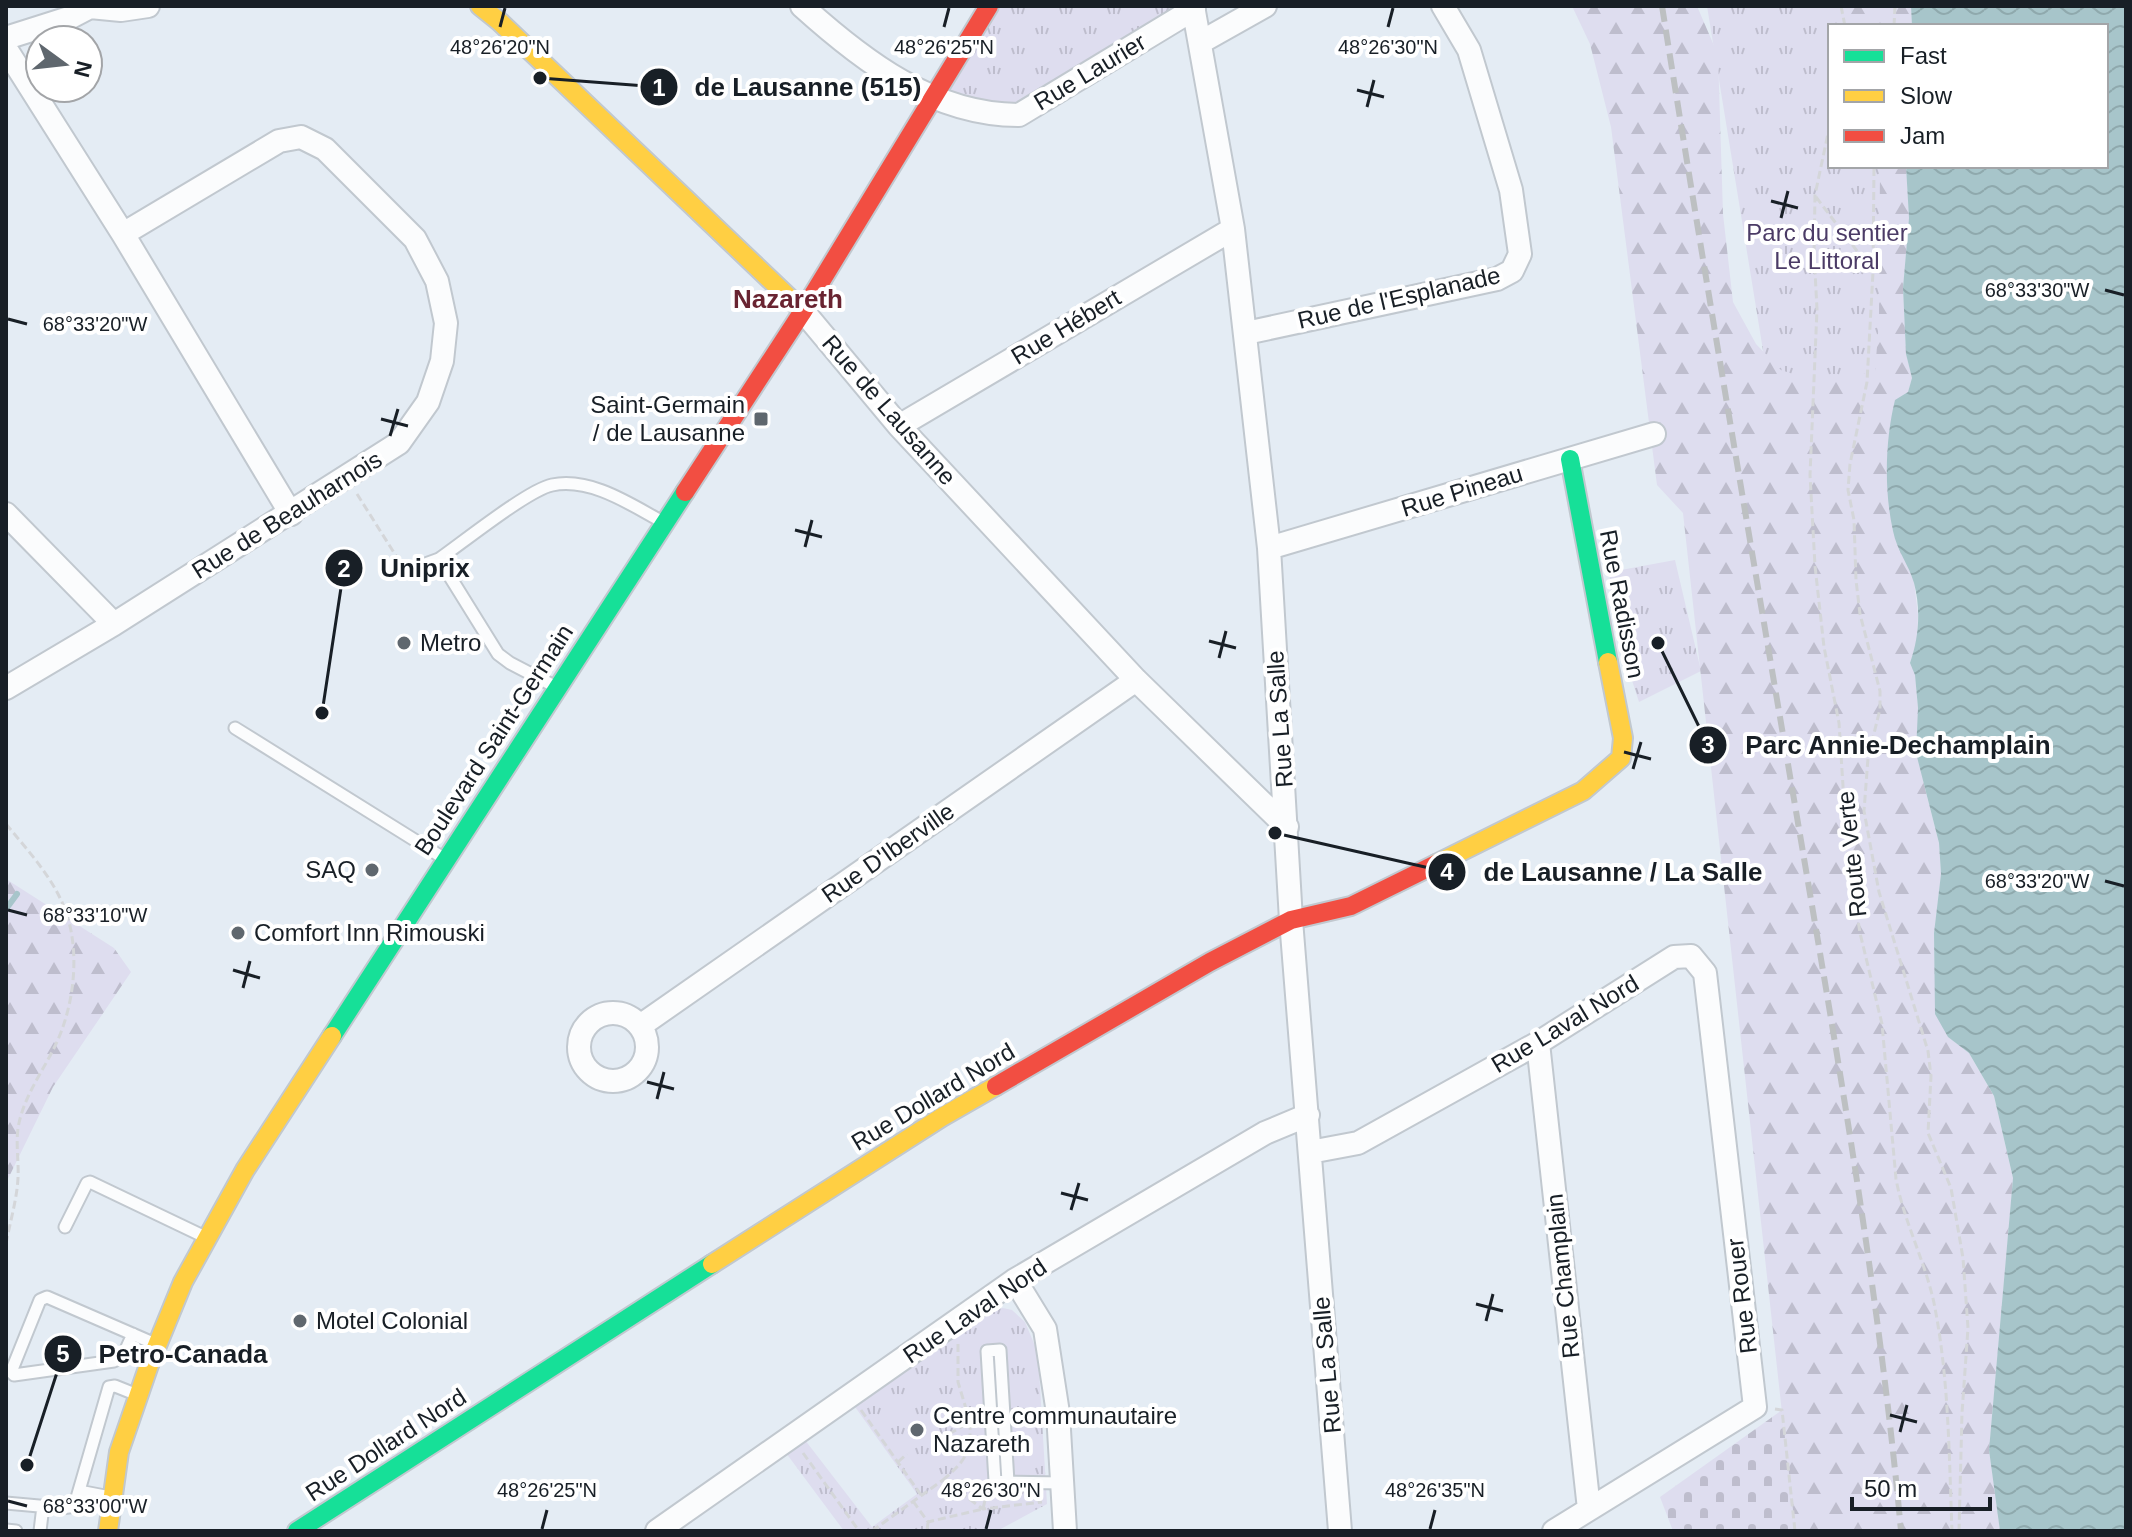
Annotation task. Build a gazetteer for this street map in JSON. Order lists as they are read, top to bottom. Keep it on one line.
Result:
{"streets":{"street":["Rue Laurier","Rue de l'Esplanade","Rue Hébert","Rue de Lausanne","Rue Pineau","Rue de Beauharnois","Rue Radisson","Rue La Salle","Boulevard Saint-Germain","Rue D'Iberville","Rue Laval Nord","Rue Dollard Nord","Rue Champlain","Rue Rouer"],"path":["Route Verte"]},"crossings":[["Rue Laurier","Rue La Salle"],["Rue Laurier","Boulevard Saint-Germain"],["Rue de l'Esplanade","Rue La Salle"],["Rue Hébert","Rue de Lausanne"],["Rue Hébert","Rue La Salle"],["Rue de Lausanne","Rue La Salle"],["Rue de Lausanne","Boulevard Saint-Germain"],["Rue de Lausanne","Rue D'Iberville"],["Rue Pineau","Rue Radisson"],["Rue Pineau","Rue La Salle"],["Rue Radisson","Rue Dollard Nord"],["Rue La Salle","Rue Laval Nord"],["Rue La Salle","Rue Dollard Nord"],["Rue Laval Nord","Rue Champlain"],["Rue Laval Nord","Rue Rouer"]],"districts":["Nazareth"],"parks":["Parc du sentier Le Littoral"],"places":{"other":["de Lausanne (515)","Metro","Parc Annie-Dechamplain","Uniprix","de Lausanne / La Salle","SAQ","Comfort Inn Rimouski","Motel Colonial","Centre communautaire Nazareth","Petro-Canada"],"transit":["Saint-Germain / de Lausanne"]},"legend":["Fast","Slow","Jam"],"scale_bar":"50 m","north":"right","coordinates":["48°26'20\"N","48°26'25\"N","48°26'30\"N","68°33'30\"W","68°33'20\"W","68°33'10\"W","48°26'35\"N","68°33'00\"W"]}
